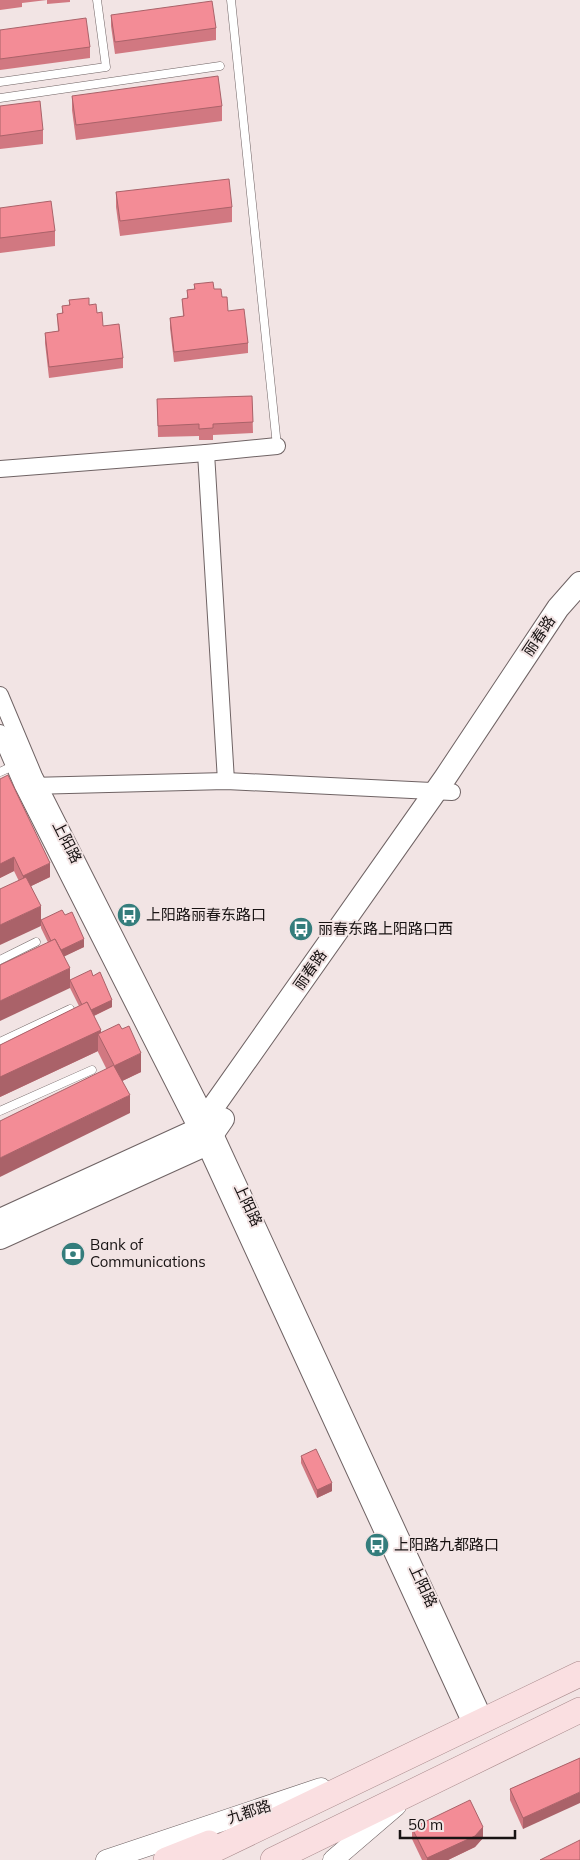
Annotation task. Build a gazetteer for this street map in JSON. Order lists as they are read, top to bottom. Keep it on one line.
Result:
{"streets":{"main road":["丽春路","九都路"],"street":["上阳路"]},"crossings":[["丽春路","上阳路"],["上阳路","九都路"]],"places":{"bus stop":["上阳路丽春东路口","丽春东路上阳路口西","上阳路九都路口"],"bank":["Bank of Communications"]},"scale_bar":"50 m"}
